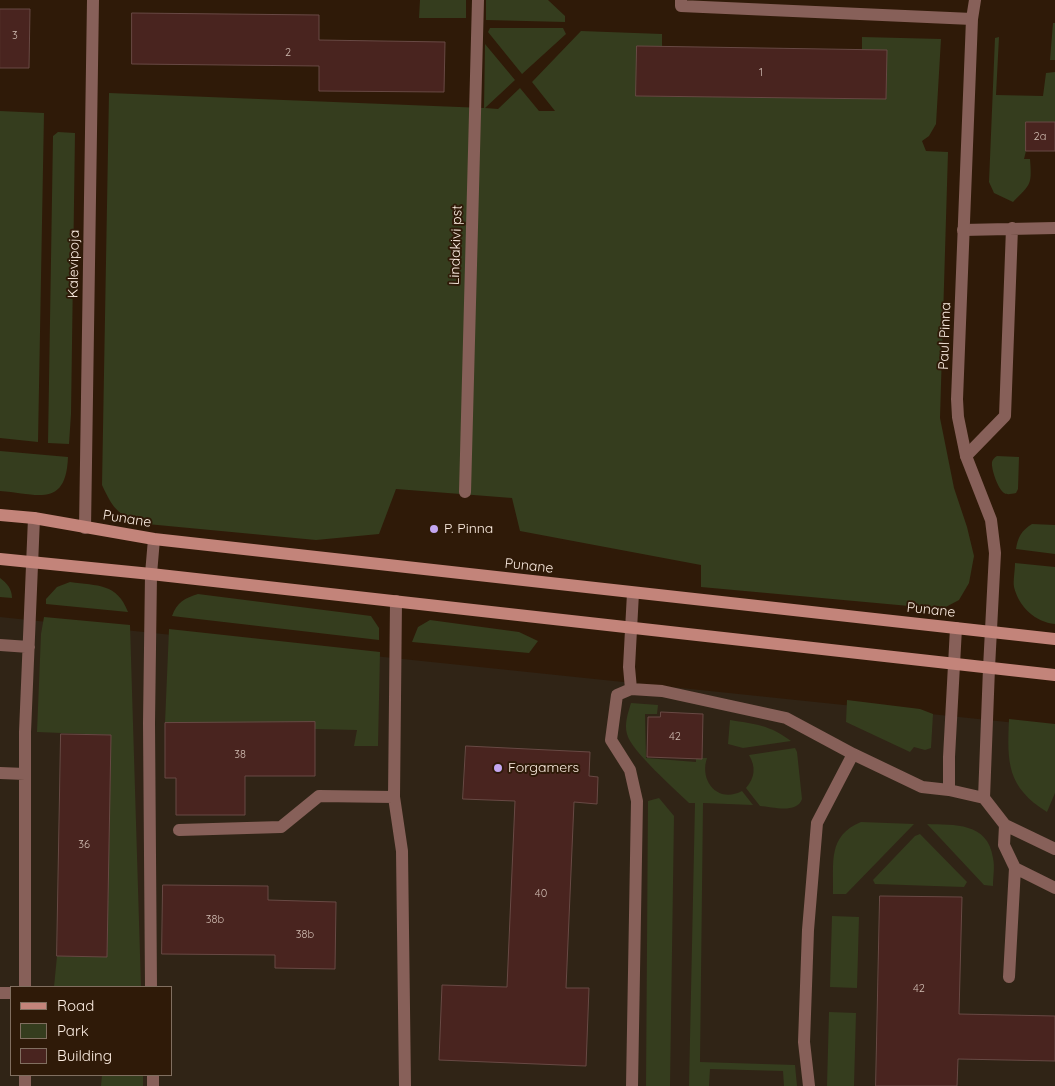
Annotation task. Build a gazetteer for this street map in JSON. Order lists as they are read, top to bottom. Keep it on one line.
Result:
{"streets":{"main road":["Punane"],"street":["Lindakivi pst","Kalevipoja","Paul Pinna"]},"crossings":[["Kalevipoja","Punane"],["Paul Pinna","Punane"]],"places":["P. Pinna","Forgamers"],"house_numbers":["3","2","1","2a","42","38","36","40","38b","38b","42"],"legend":["Road","Park","Building"]}
